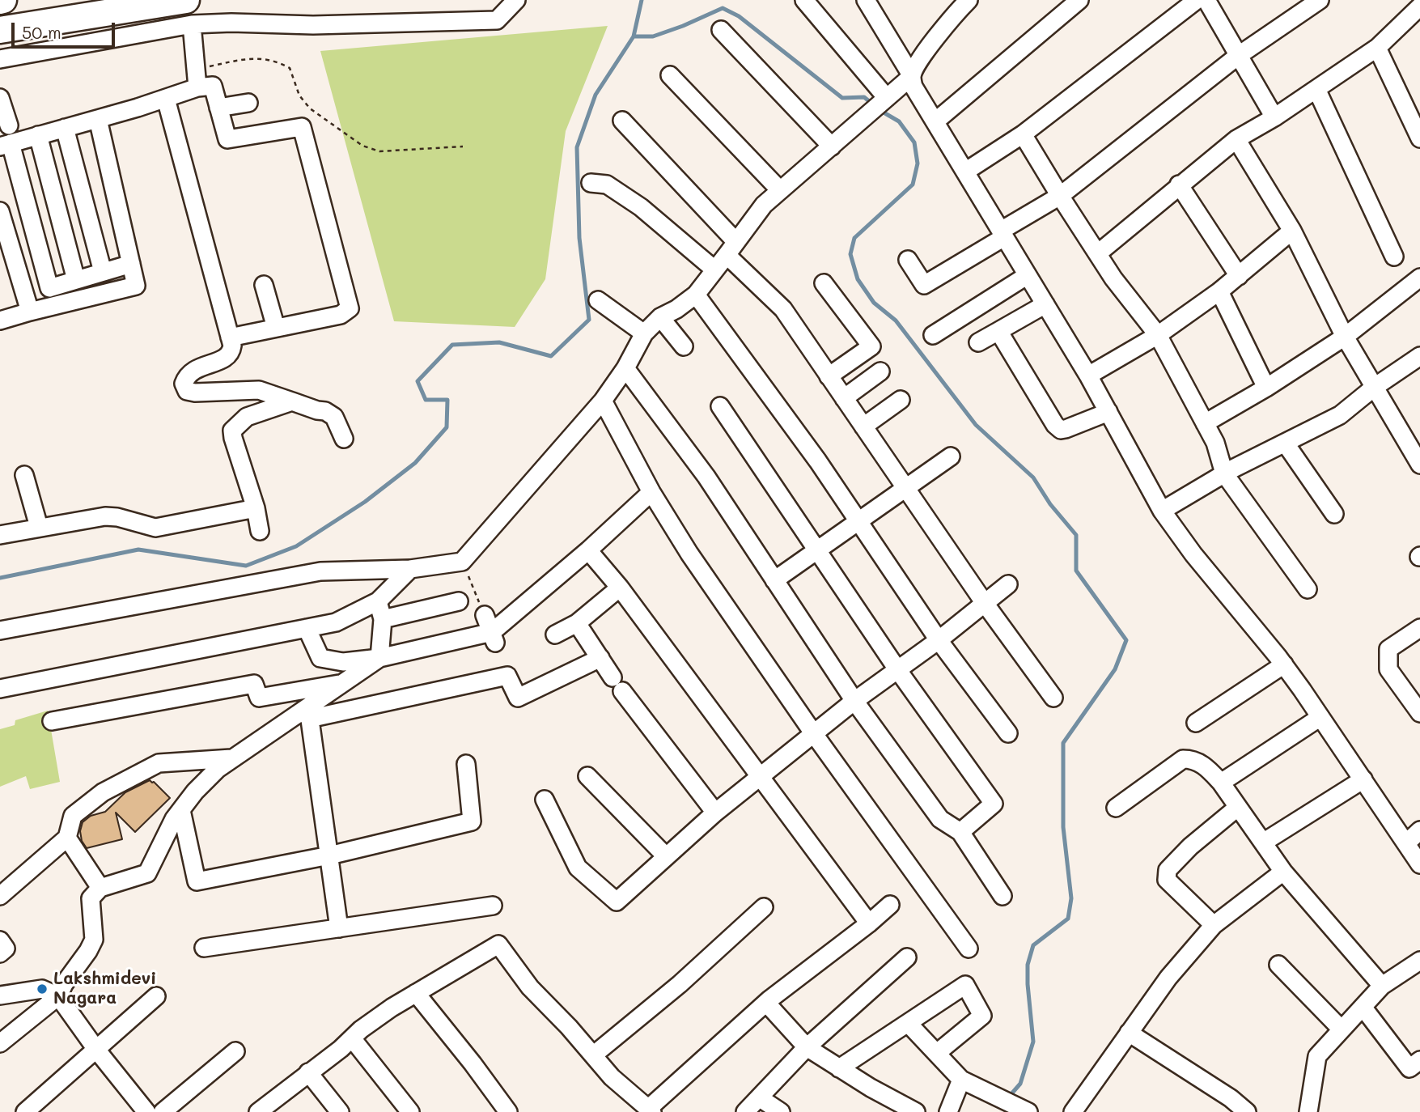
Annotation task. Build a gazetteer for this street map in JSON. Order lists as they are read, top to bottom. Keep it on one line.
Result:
{"places":["Lakshmidevi Nagara"],"scale_bar":"50 m"}
